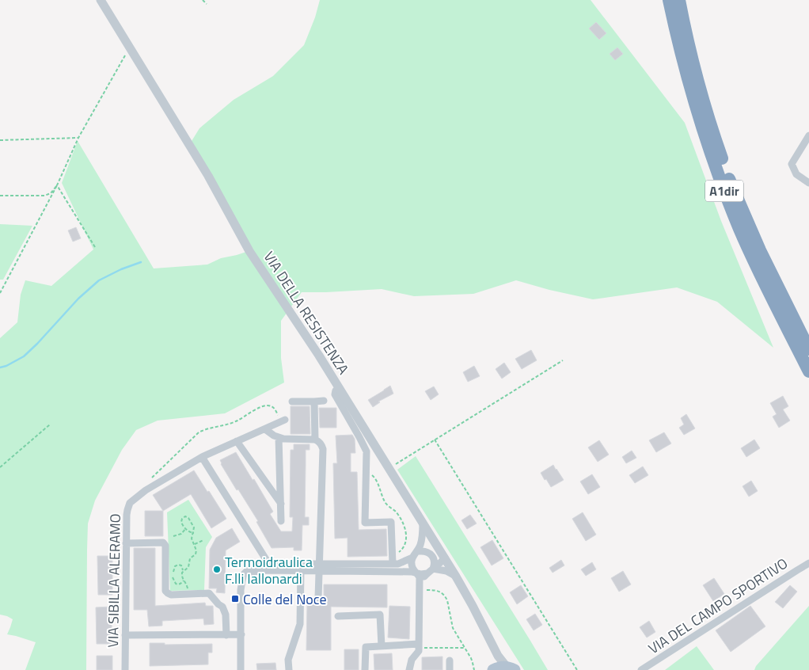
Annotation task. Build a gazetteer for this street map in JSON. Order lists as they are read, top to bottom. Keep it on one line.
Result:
{"streets":{"highway":["A1dir"],"street":["VIA DELLA RESISTENZA","VIA SIBILLA ALERAMO","VIA DEL CAMPO SPORTIVO"]},"places":{"other":["Termoidraulica F.lli Iallonardi"],"transit":["Colle del Noce"]}}
